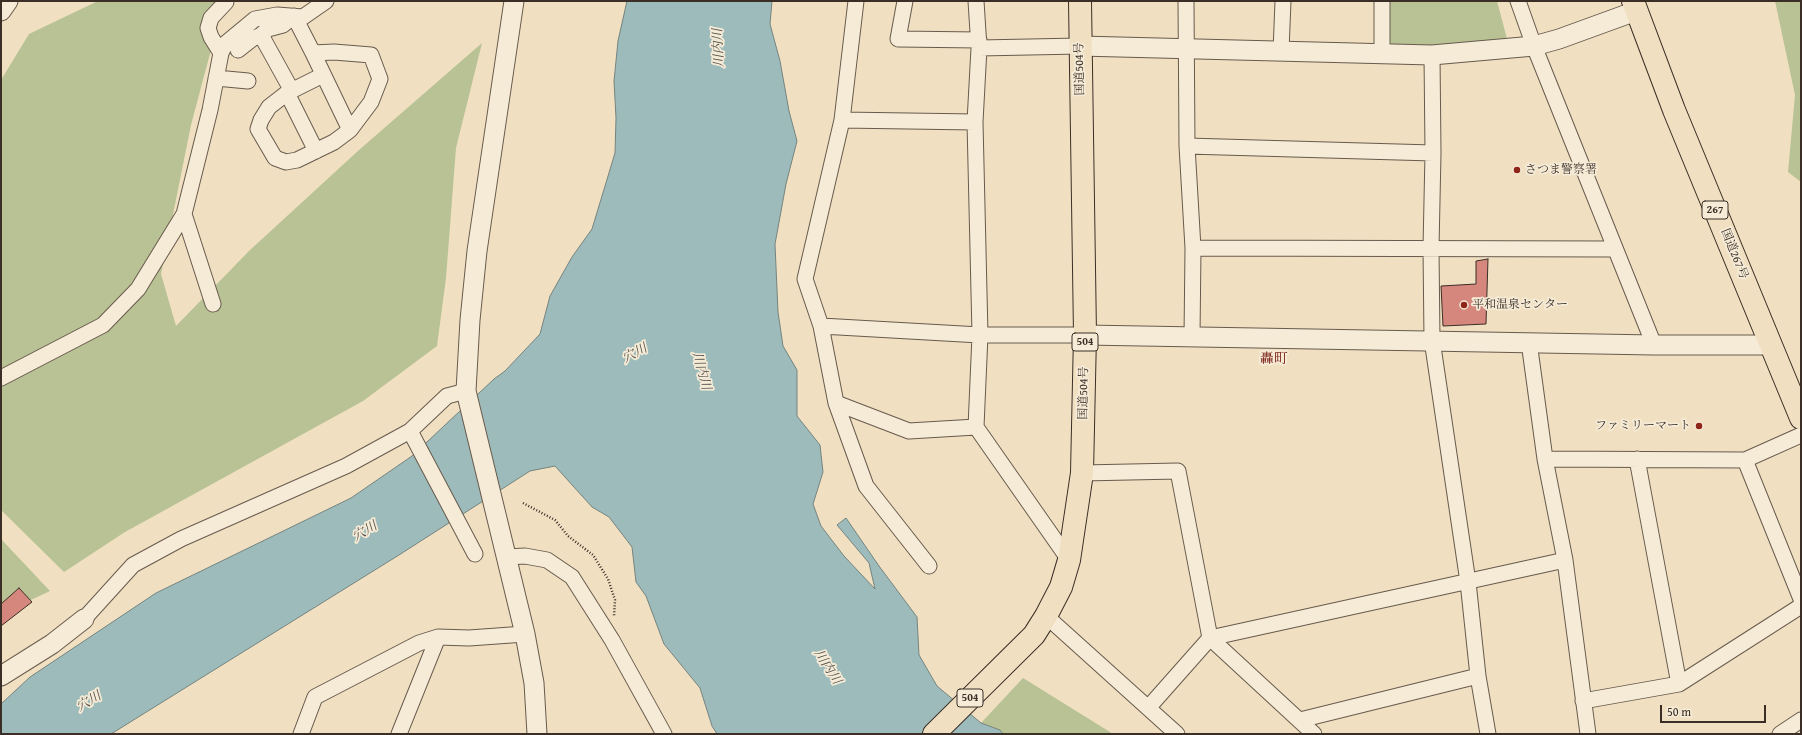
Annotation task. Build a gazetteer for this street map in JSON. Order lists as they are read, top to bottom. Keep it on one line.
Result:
{"streets":{"highway":["国道504号","267","国道267号","504"]},"districts":["轟町"],"water":["川内川","穴川"],"places":["さつま警察署","平和温泉センター","ファミリーマート"],"scale_bar":"50 m"}
